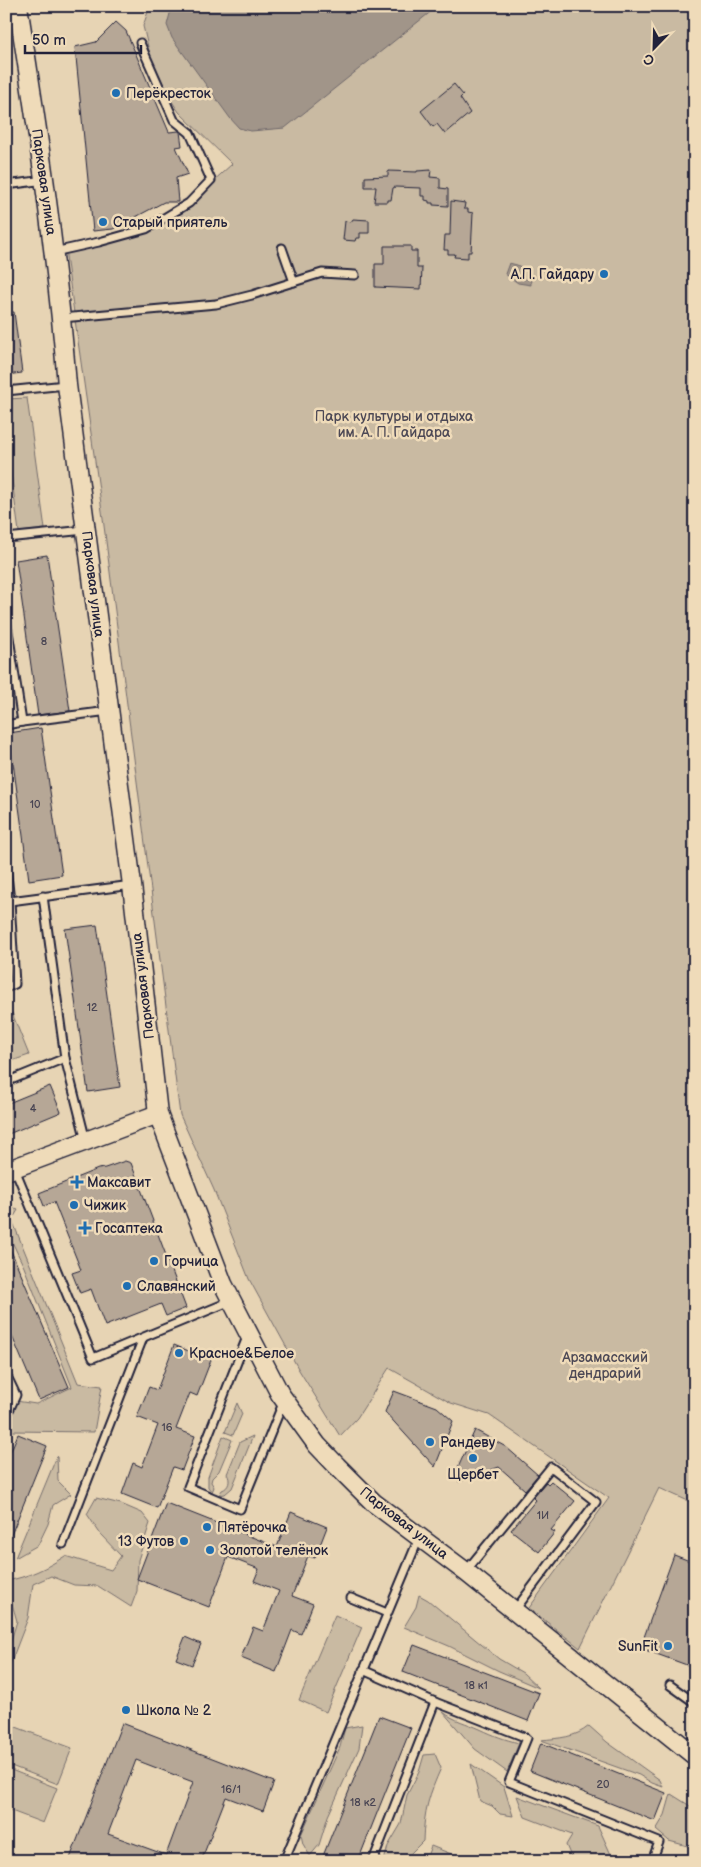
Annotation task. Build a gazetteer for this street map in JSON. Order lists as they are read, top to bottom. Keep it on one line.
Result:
{"streets":{"street":["Парковая улица"]},"parks":["Парк культуры и отдыха им. А. П. Гайдара","Арзамасский дендрарий"],"places":{"other":["Перёкресток","Старый приятель","А.П. Гайдару","Чижик","Горчица","Славянский","Красное&Белое","Рандеву","Щербет","Пятёрочка","13 Футов","Золотой телёнок","SunFit","Школа № 2"],"health":["Максавит","Госаптека"]},"house_numbers":["8","10","12","4","16","1И","18 к1","20","16/1","18 к2"],"scale_bar":"50 m","north":"bottom left"}
